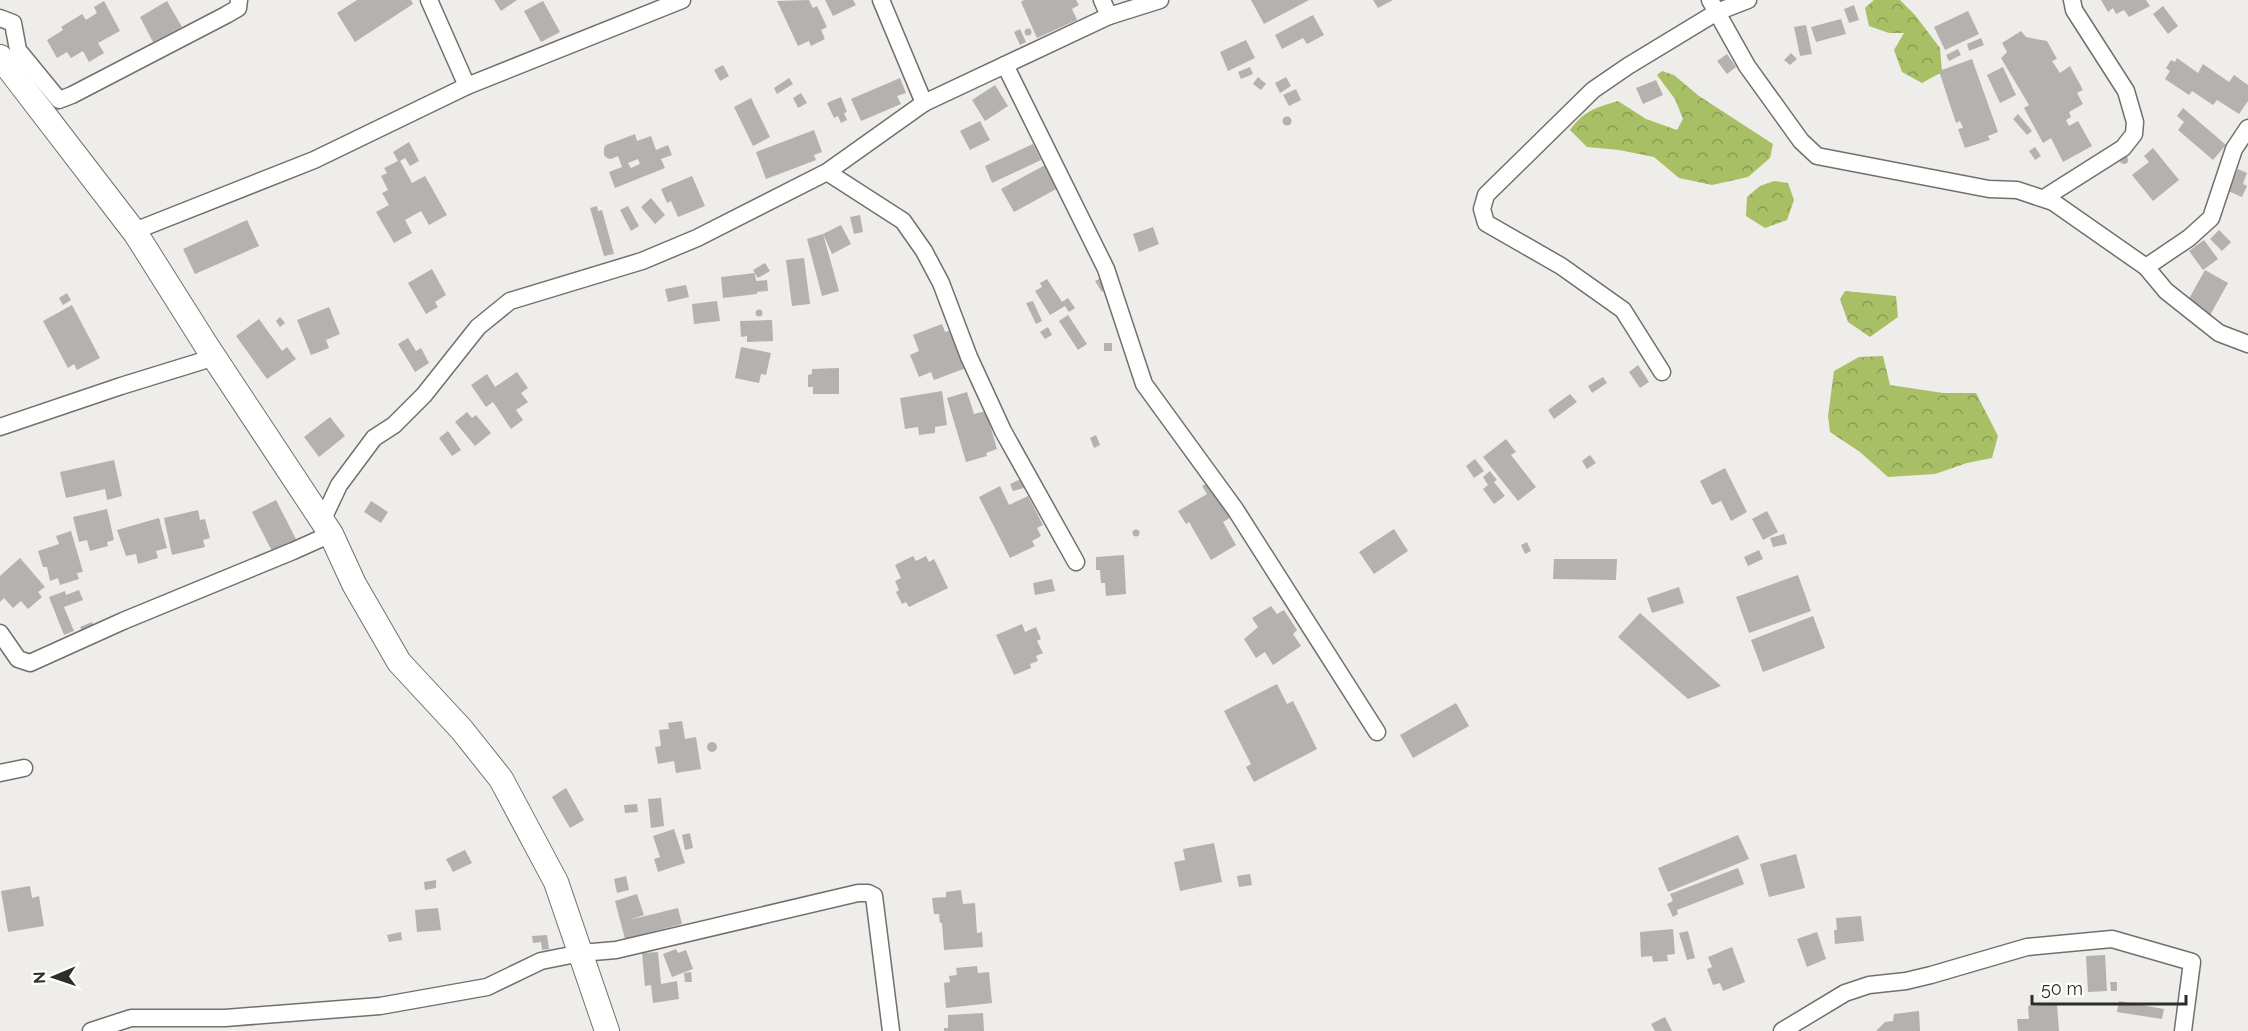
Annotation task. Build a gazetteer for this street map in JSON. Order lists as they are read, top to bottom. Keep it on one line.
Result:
{"scale_bar":"50 m","north":"left"}
